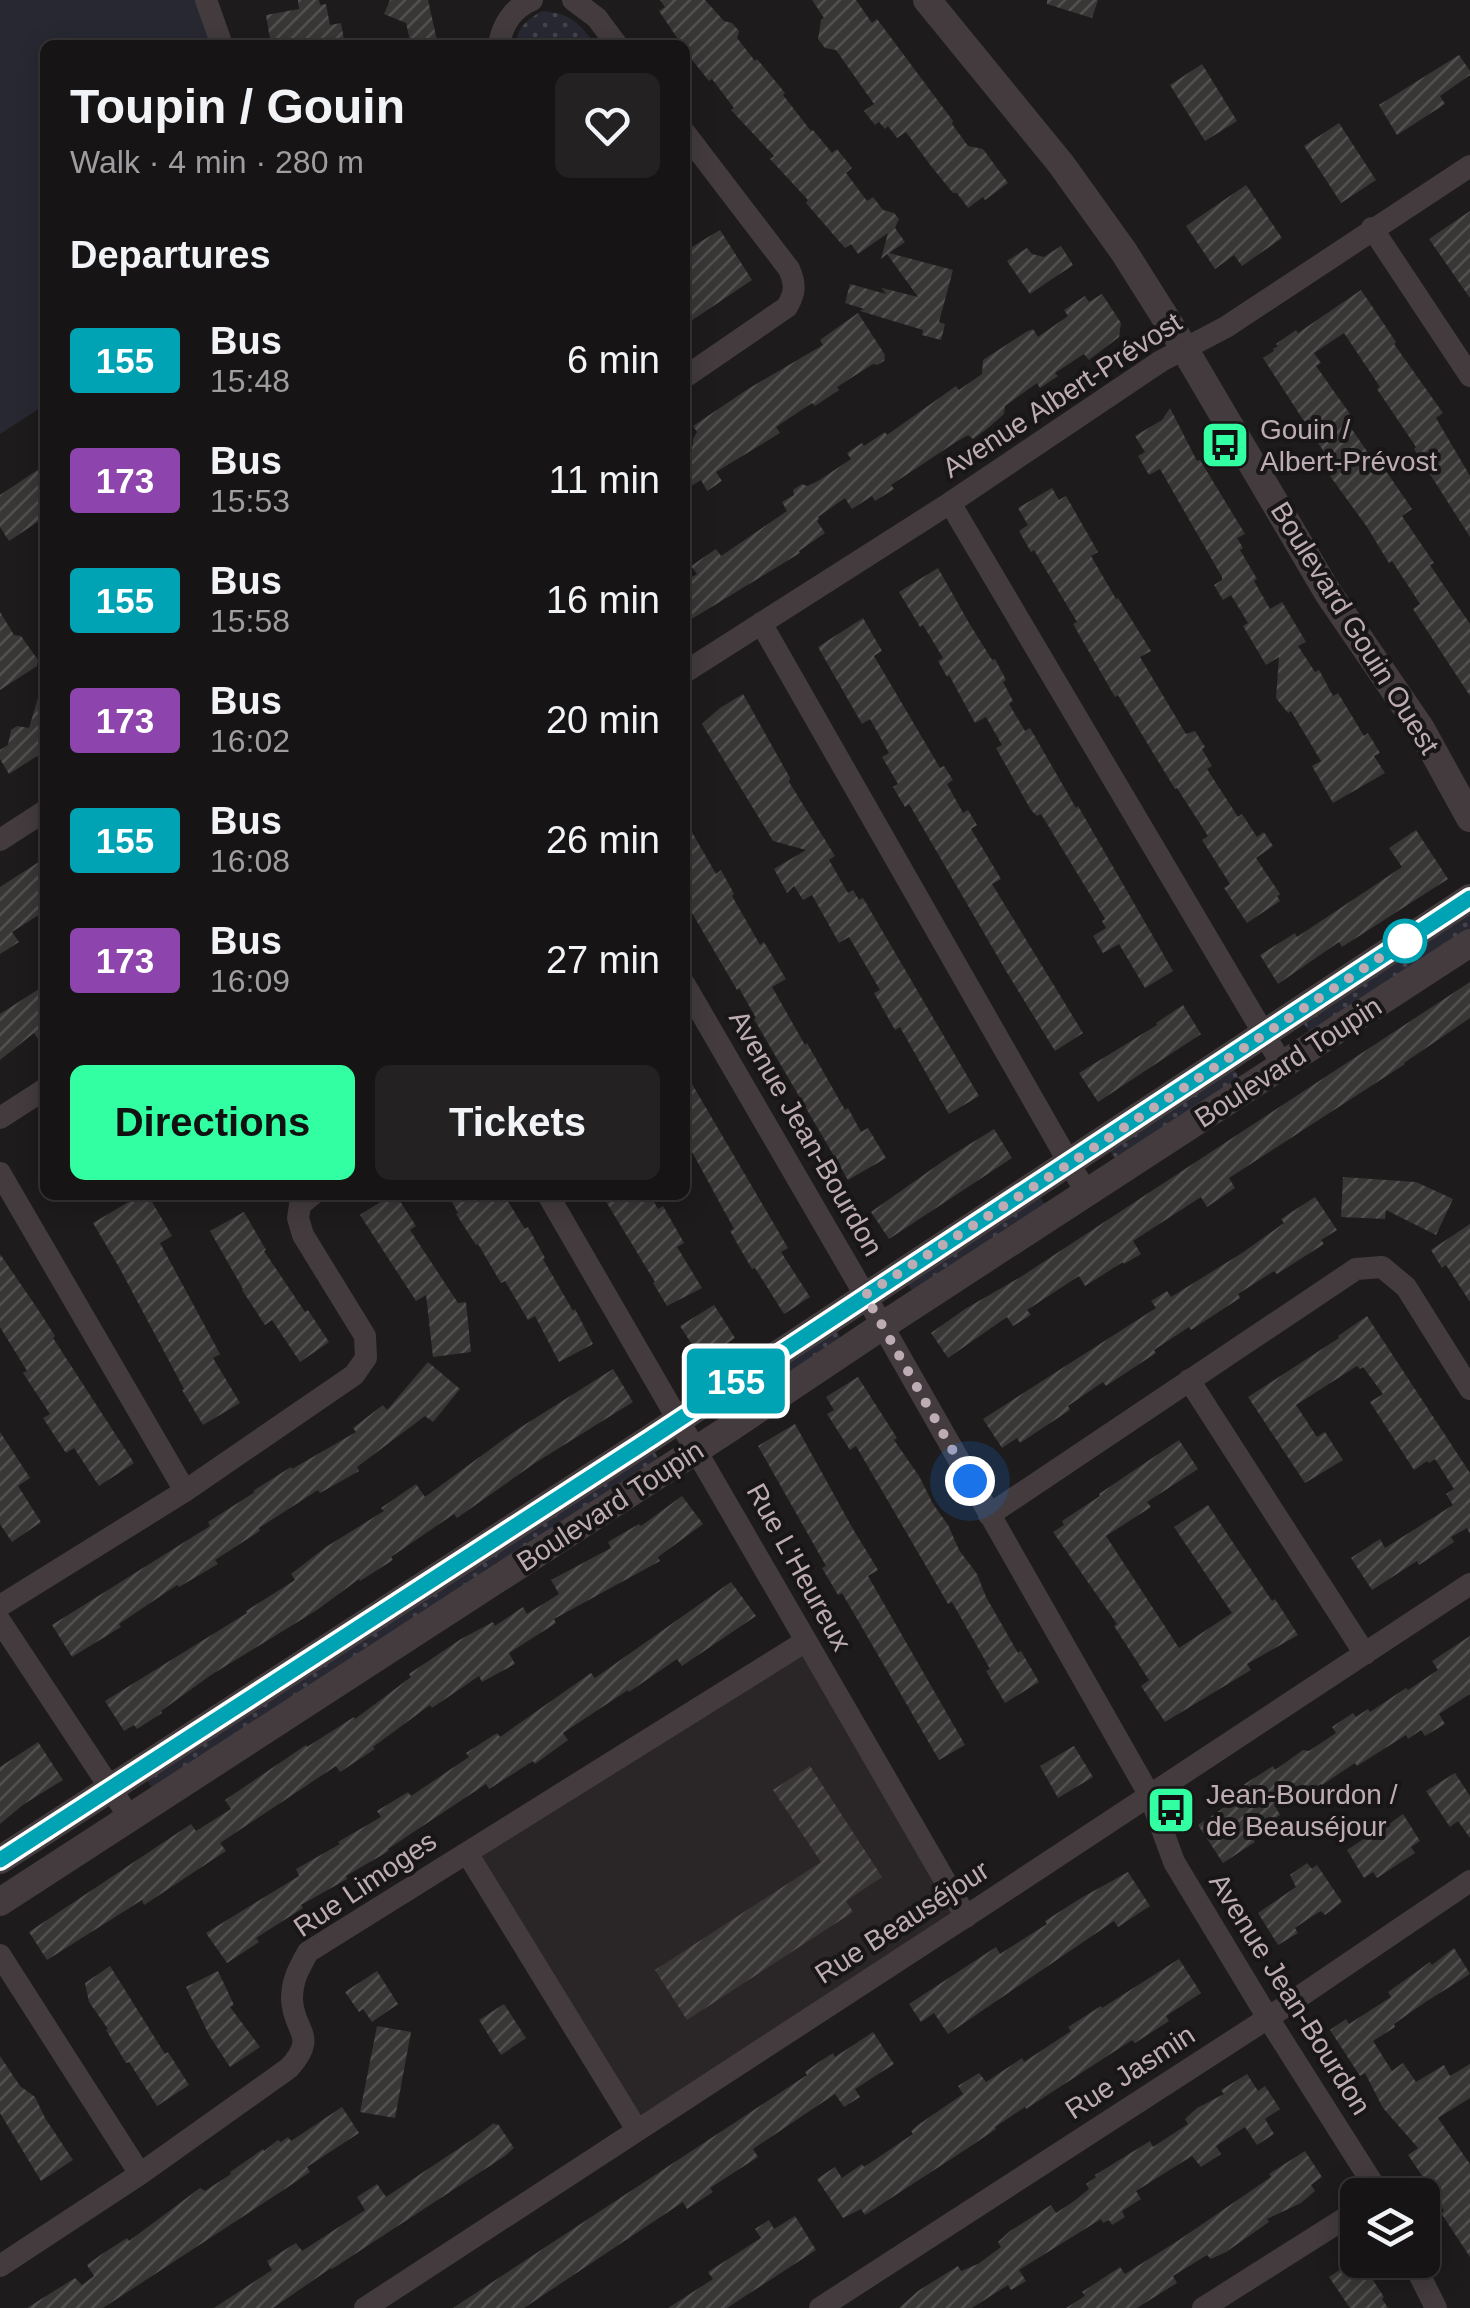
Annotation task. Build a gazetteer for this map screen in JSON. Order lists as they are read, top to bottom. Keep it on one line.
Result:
{"streets":{"street":["Avenue Albert-Prévost","Boulevard Gouin Ouest","Boulevard Toupin","Avenue Jean-Bourdon","Rue L'Heureux","Rue Limoges","Rue Beauséjour","Rue Jasmin"]},"crossings":[["Avenue Albert-Prévost","Boulevard Gouin Ouest"],["Boulevard Toupin","Avenue Jean-Bourdon"],["Boulevard Toupin","Rue L'Heureux"],["Avenue Jean-Bourdon","Rue Beauséjour"],["Avenue Jean-Bourdon","Rue Jasmin"],["Rue L'Heureux","Rue Limoges"],["Rue L'Heureux","Rue Beauséjour"]],"places":{"bus stop":["Gouin / Albert-Prévost","Jean-Bourdon / de Beauséjour"]},"lines":["bus line 155"],"page":{"on_map":"155","heading":[["Toupin / Gouin","Walk · 4 min · 280 m"],"Departures"],"list":[{"mark":"155","name":"Bus","note":"15:48","value":"6 min"},{"mark":"173","name":"Bus","note":"15:53","value":"11 min"},{"mark":"155","name":"Bus","note":"15:58","value":"16 min"},{"mark":"173","name":"Bus","note":"16:02","value":"20 min"},{"mark":"155","name":"Bus","note":"16:08","value":"26 min"},{"mark":"173","name":"Bus","note":"16:09","value":"27 min"}],"buttons":["Directions","Tickets"]}}
